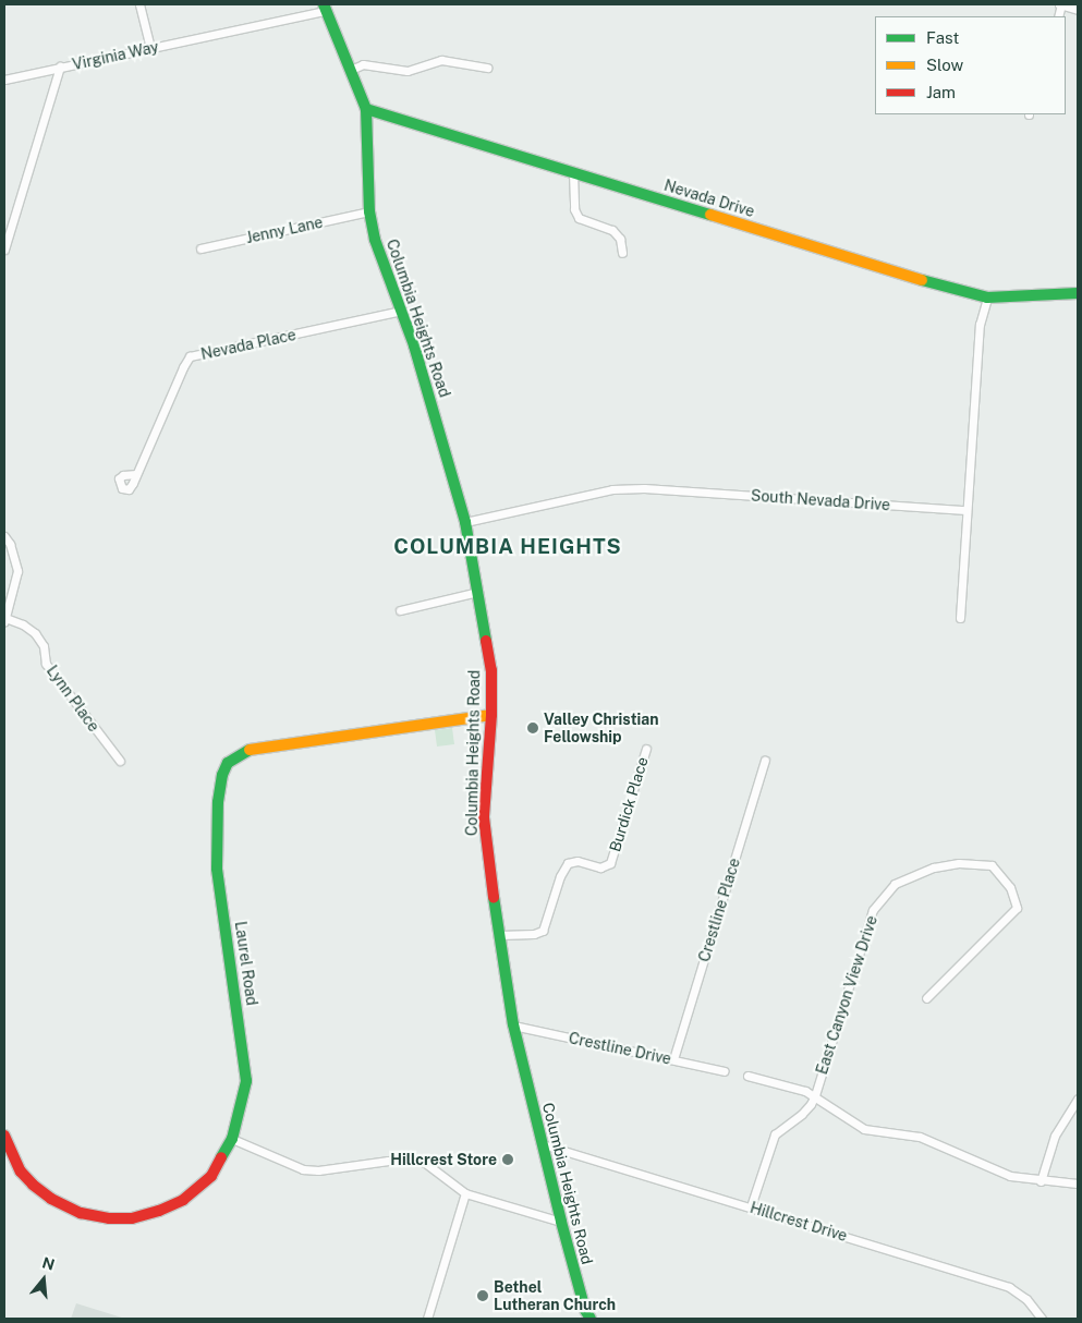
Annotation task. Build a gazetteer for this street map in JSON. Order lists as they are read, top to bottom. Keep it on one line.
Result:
{"streets":{"street":["Virginia Way","Nevada Drive","Jenny Lane","Columbia Heights Road","Nevada Place","South Nevada Drive","Lynn Place","Burdick Place","Crestline Place","Laurel Road","East Canyon View Drive","Crestline Drive","Hillcrest Drive"]},"crossings":[["Virginia Way","Columbia Heights Road"],["Nevada Drive","Columbia Heights Road"],["Jenny Lane","Columbia Heights Road"],["Columbia Heights Road","Nevada Place"],["Columbia Heights Road","South Nevada Drive"],["Columbia Heights Road","Burdick Place"],["Columbia Heights Road","Laurel Road"],["Columbia Heights Road","Crestline Drive"],["Columbia Heights Road","Hillcrest Drive"],["Crestline Place","Crestline Drive"],["East Canyon View Drive","Hillcrest Drive"]],"districts":["COLUMBIA HEIGHTS"],"places":["Valley Christian Fellowship","Hillcrest Store","Bethel Lutheran Church"],"legend":["Fast","Slow","Jam"],"north":"top"}
